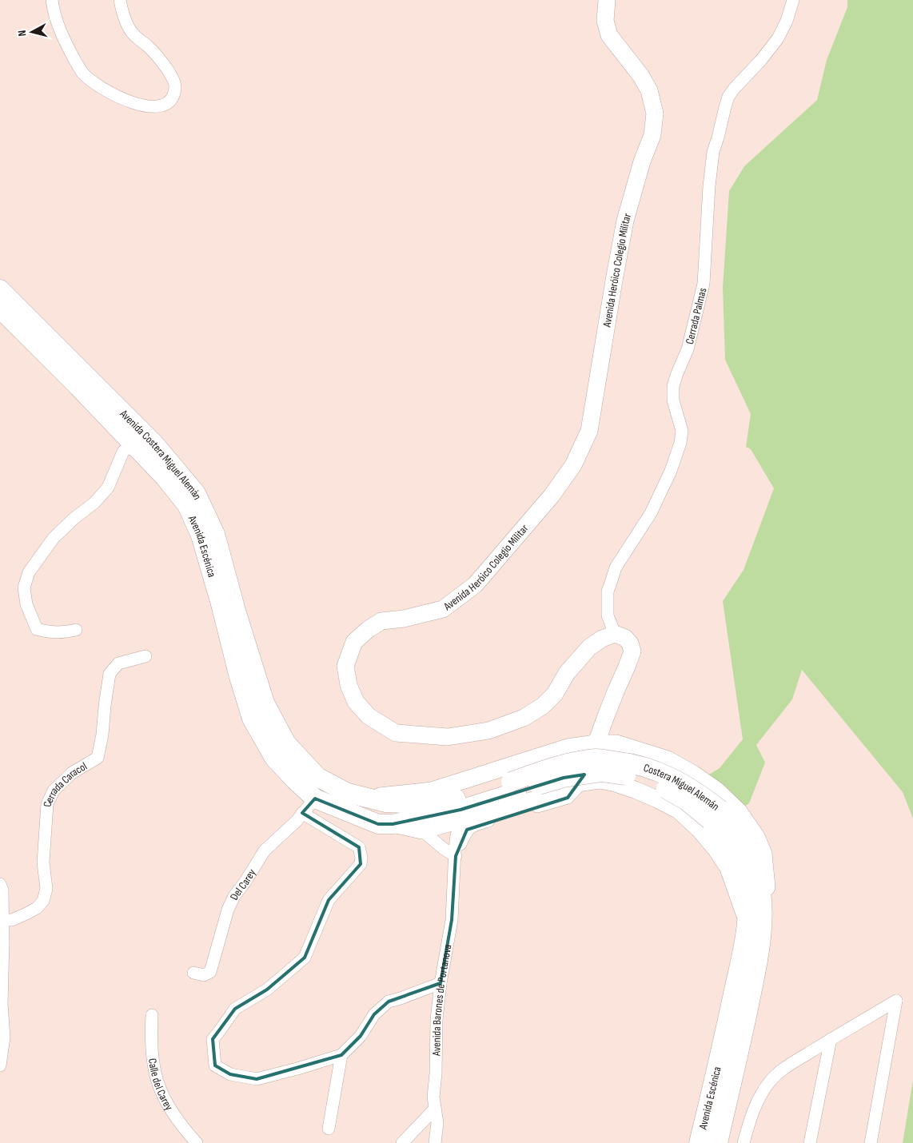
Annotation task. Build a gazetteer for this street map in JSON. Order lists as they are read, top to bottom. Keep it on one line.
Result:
{"streets":{"main road":["Avenida Heróico Colegio Militar","Avenida Costera Miguel Alemán","Avenida Escénica","Costera Miguel Alemán"],"street":["Cerrada Palmas","Cerrada Caracol","Del Carey","Avenida Barones de Portanova","Calle del Carey"]},"crossings":[["Avenida Heróico Colegio Militar","Cerrada Palmas"],["Avenida Costera Miguel Alemán","Costera Miguel Alemán"],["Avenida Escénica","Costera Miguel Alemán"],["Avenida Escénica","Del Carey"]],"north":"left"}
